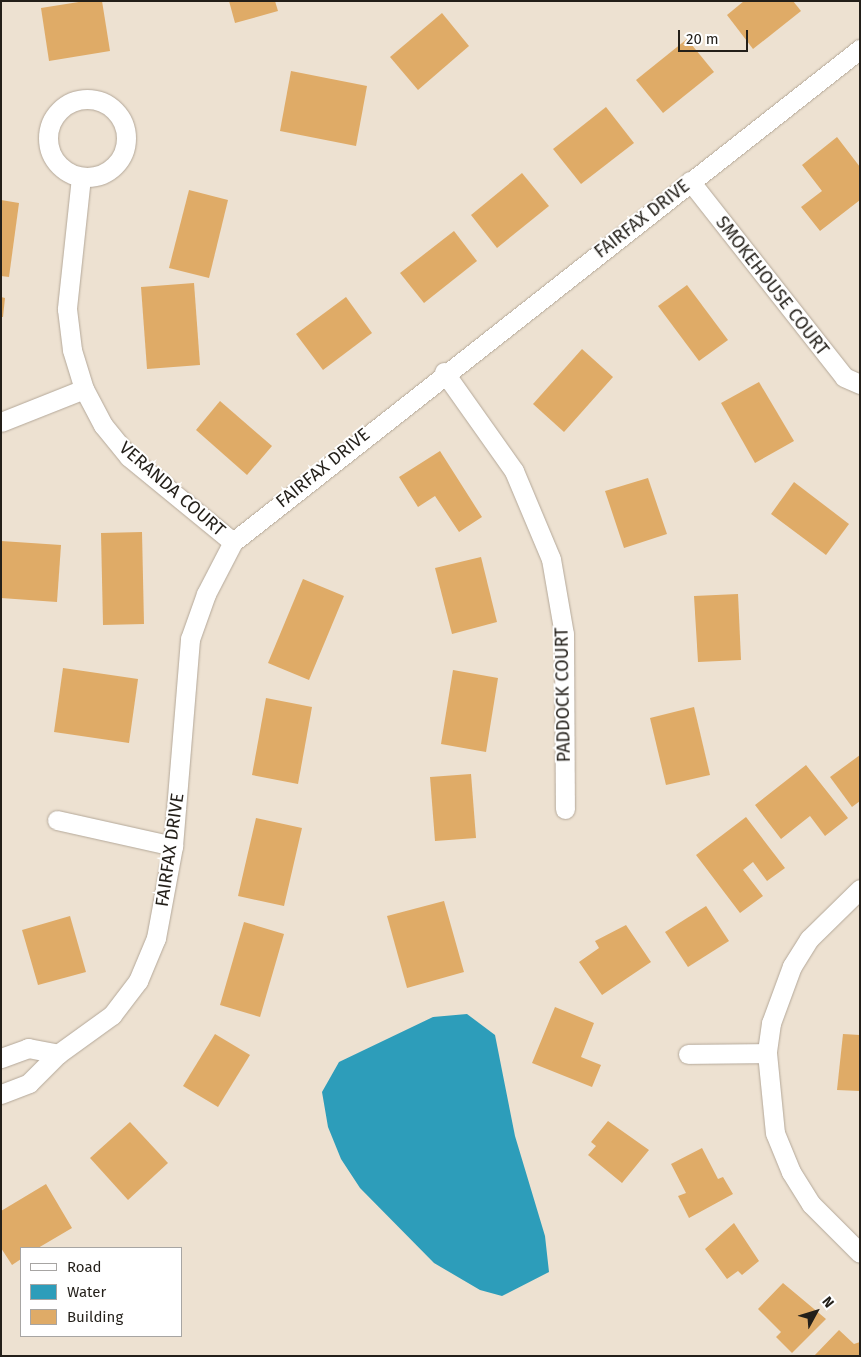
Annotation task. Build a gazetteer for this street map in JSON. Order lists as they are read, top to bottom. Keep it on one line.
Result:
{"streets":{"street":["FAIRFAX DRIVE","SMOKEHOUSE COURT","VERANDA COURT","PADDOCK COURT"]},"crossings":[["FAIRFAX DRIVE","SMOKEHOUSE COURT"],["FAIRFAX DRIVE","VERANDA COURT"],["FAIRFAX DRIVE","PADDOCK COURT"]],"legend":["Road","Water","Building"],"scale_bar":"20 m","north":"top right"}
